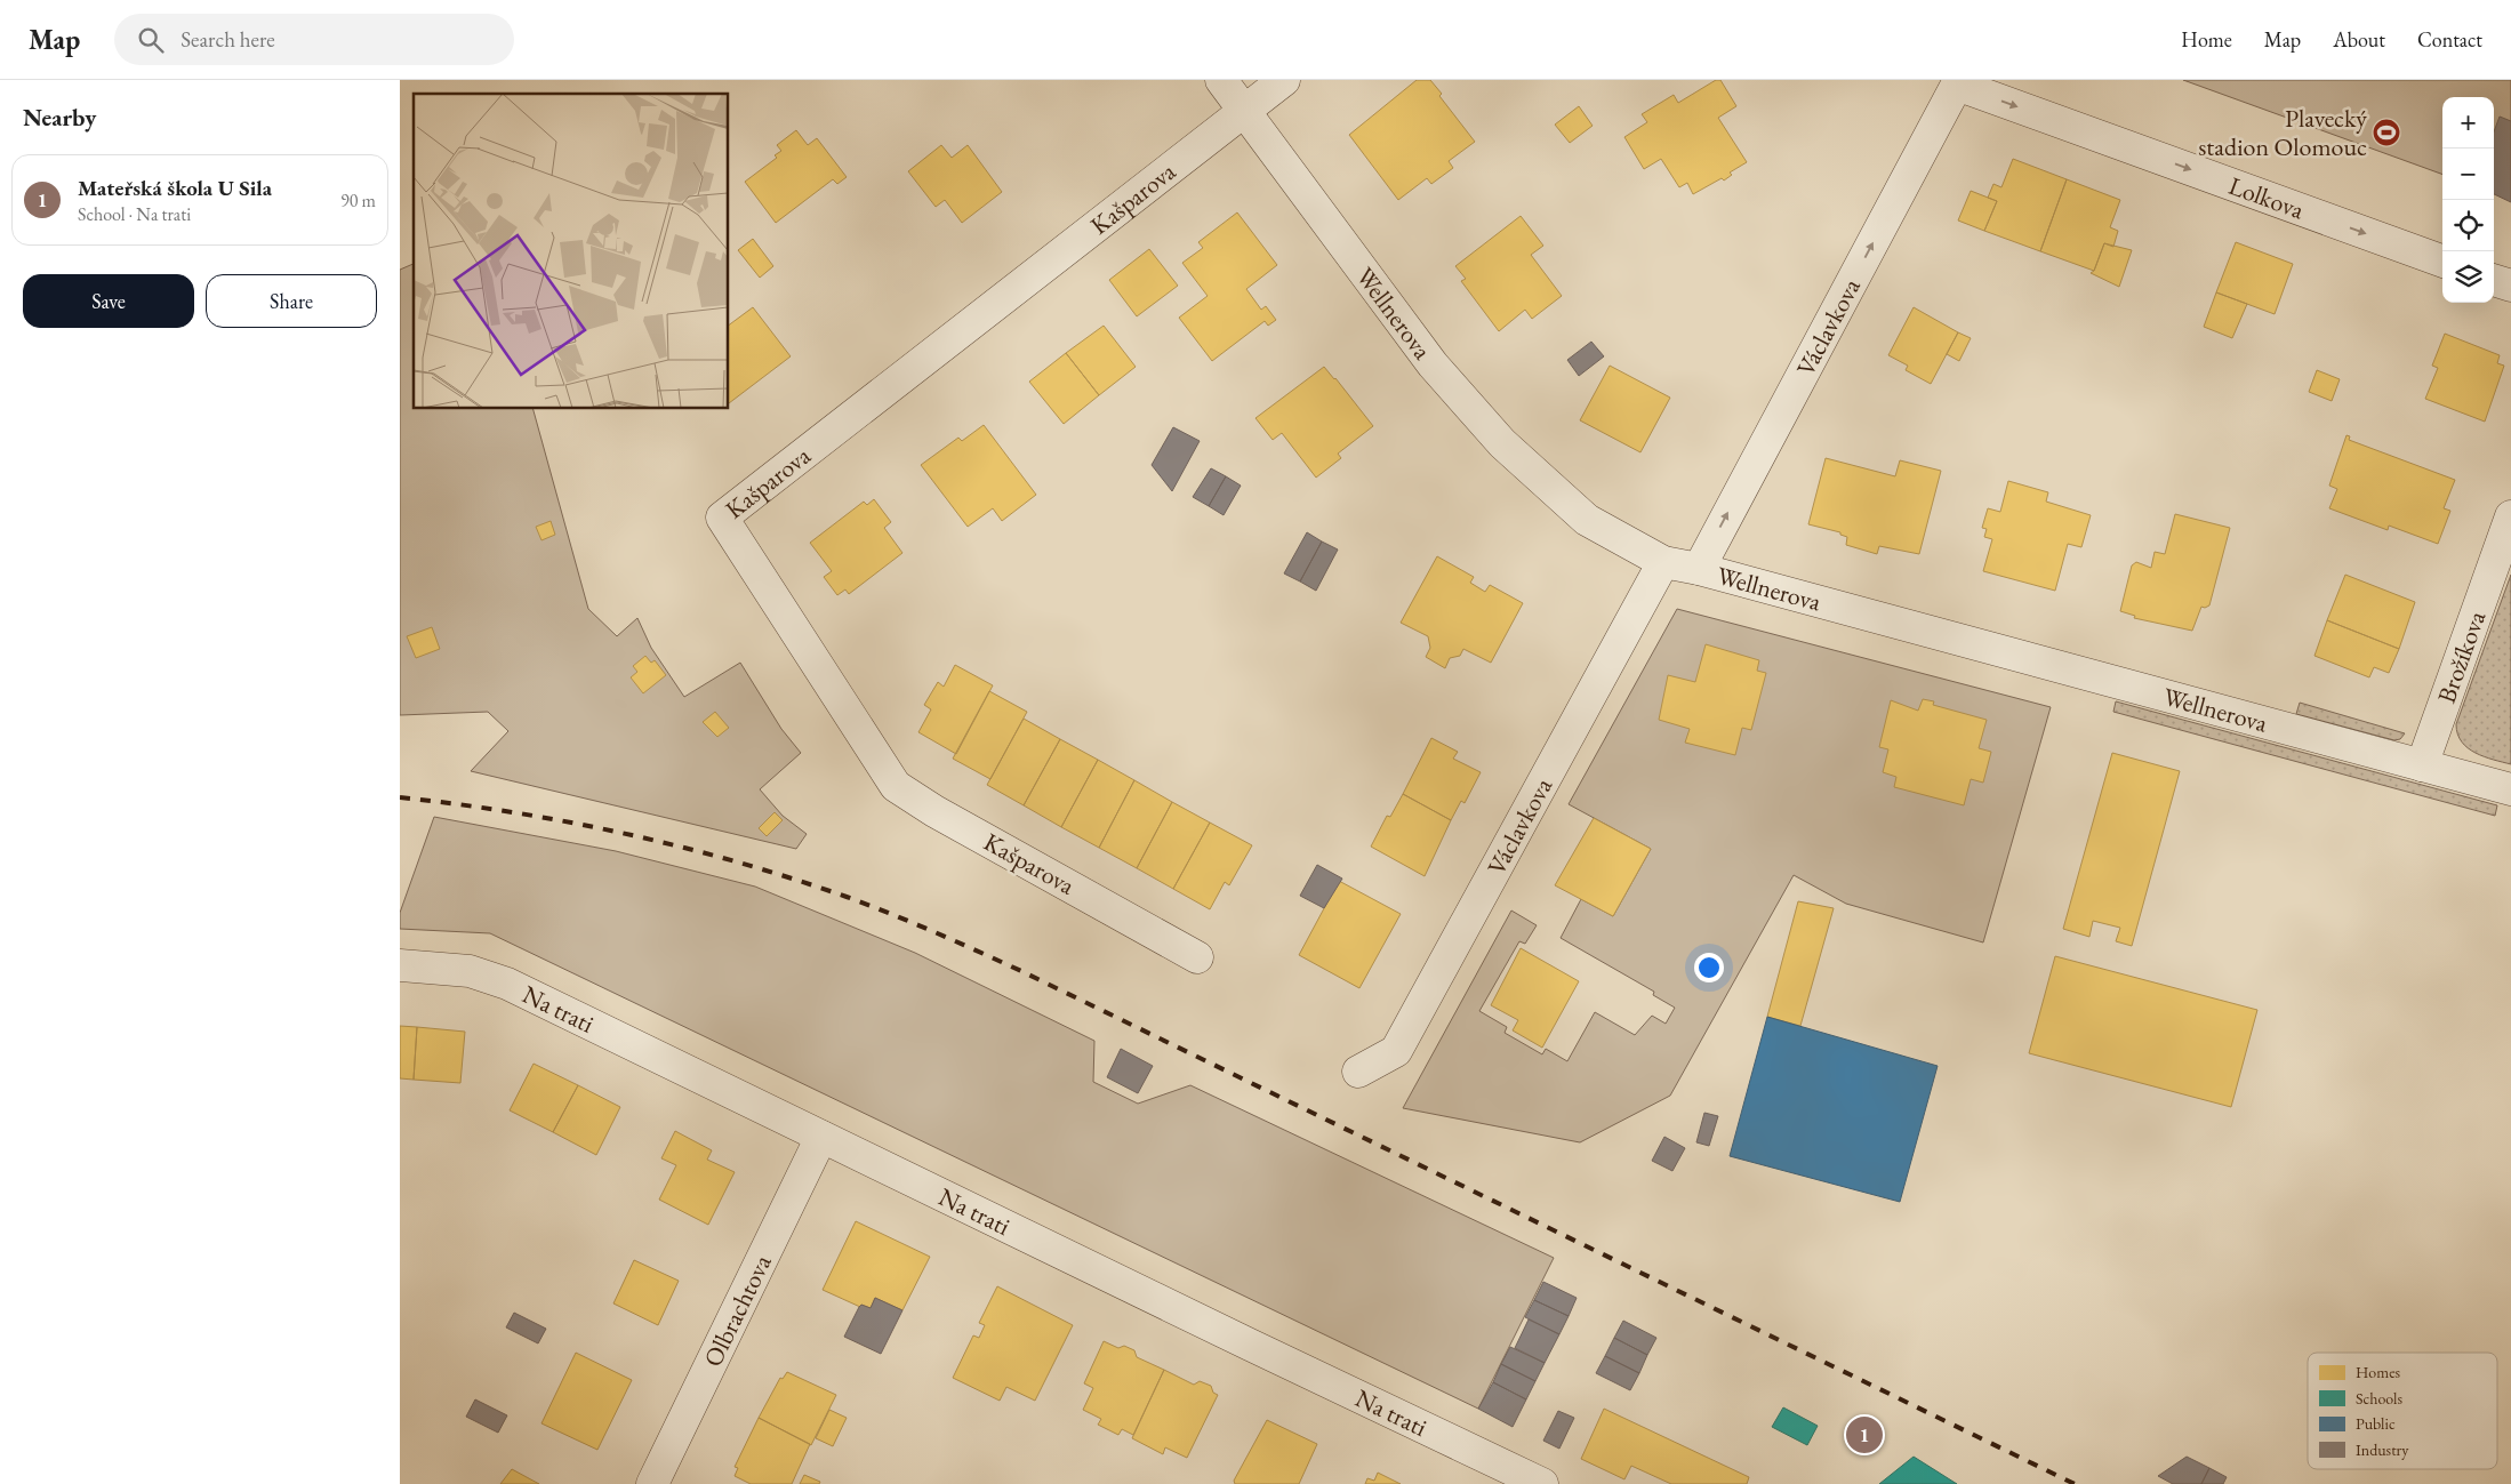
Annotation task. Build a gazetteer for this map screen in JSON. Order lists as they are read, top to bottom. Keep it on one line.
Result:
{"streets":{"street":["Kašparova","Lolkova","Wellnerova","Václavkova","Brožíkova","Na trati","Olbrachtova"]},"crossings":[["Kašparova","Wellnerova"],["Lolkova","Václavkova"],["Wellnerova","Václavkova"],["Wellnerova","Brožíkova"],["Na trati","Olbrachtova"]],"one_way":["Lolkova","Václavkova"],"places":{"sports":["Plavecký stadion Olomouc"]},"legend":["Homes","Schools","Public","Industry"],"page":{"header":"Map","search":"Search here","nav":["Home","Map","About","Contact"],"heading":"Nearby","map_buttons":["+","−"],"list":[{"mark":"1","name":"Mateřská škola U Sila","note":"School · Na trati","value":"90 m"}],"buttons":["Save","Share"],"pins":"1"}}
